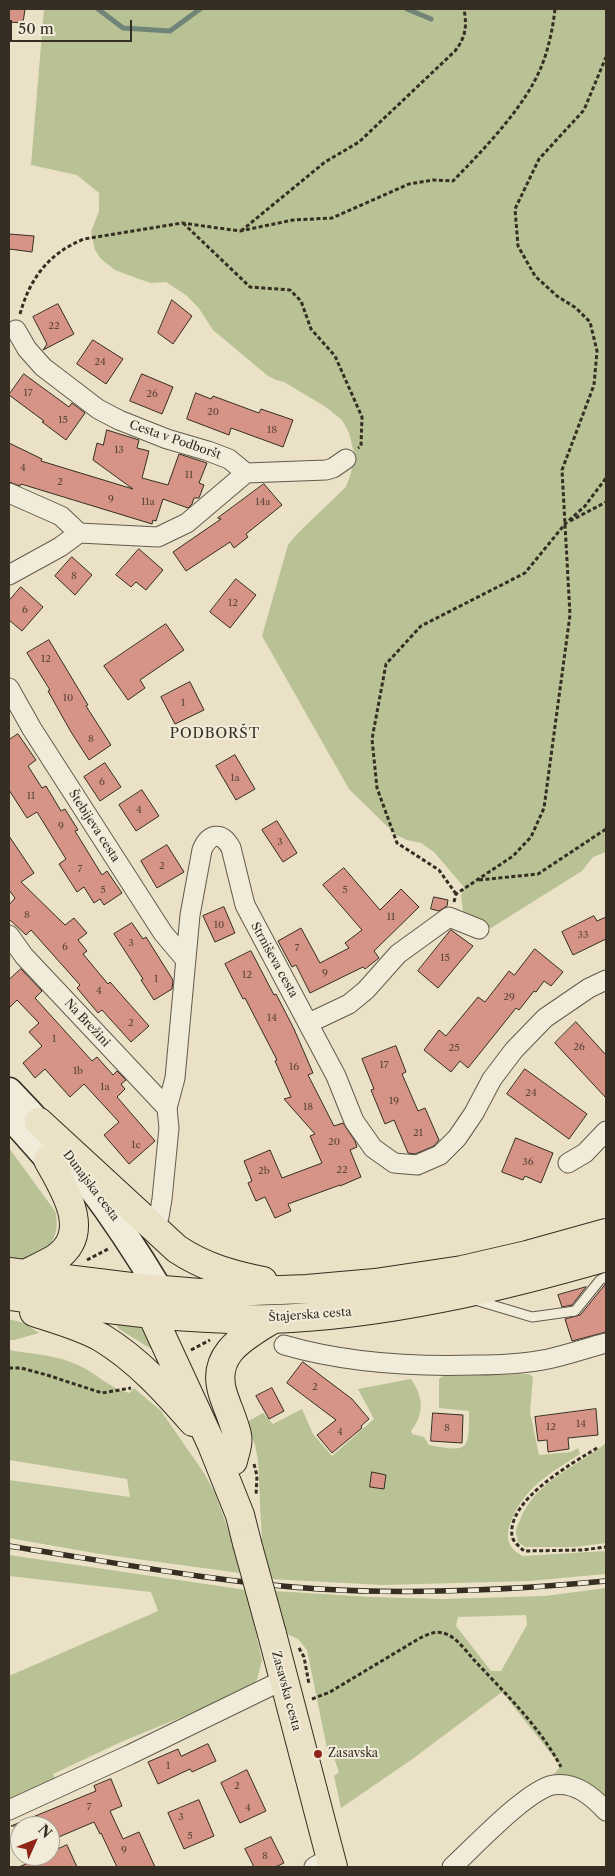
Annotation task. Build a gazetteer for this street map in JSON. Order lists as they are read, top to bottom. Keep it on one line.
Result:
{"streets":{"main road":["Dunajska cesta","Štajerska cesta","Zasavska cesta"],"street":["Cesta v Podboršt","Štebijeva cesta","Strniševa cesta","Na Brežini"]},"crossings":[["Štebijeva cesta","Strniševa cesta"],["Strniševa cesta","Na Brežini"],["Dunajska cesta","Štajerska cesta"],["Dunajska cesta","Zasavska cesta"],["Štajerska cesta","Zasavska cesta"]],"districts":["PODBORŠT"],"places":["Zasavska"],"house_numbers":["22","24","17","26","20","15","18","13","4","11","2","9","11a","14a","8","12","6","12","10","1","8","1a","6","11","4","9","3","2","7","5","5","8","11","10","33","3","6","7","15","9","12","1","4","29","14","2","1","26","25","17","16","1b","1a","24","19","18","21","20","1c","36","22","2b","2","14","12","8","4","1","2","7","4","3","5","9","8"],"scale_bar":"50 m","north":"top right"}
